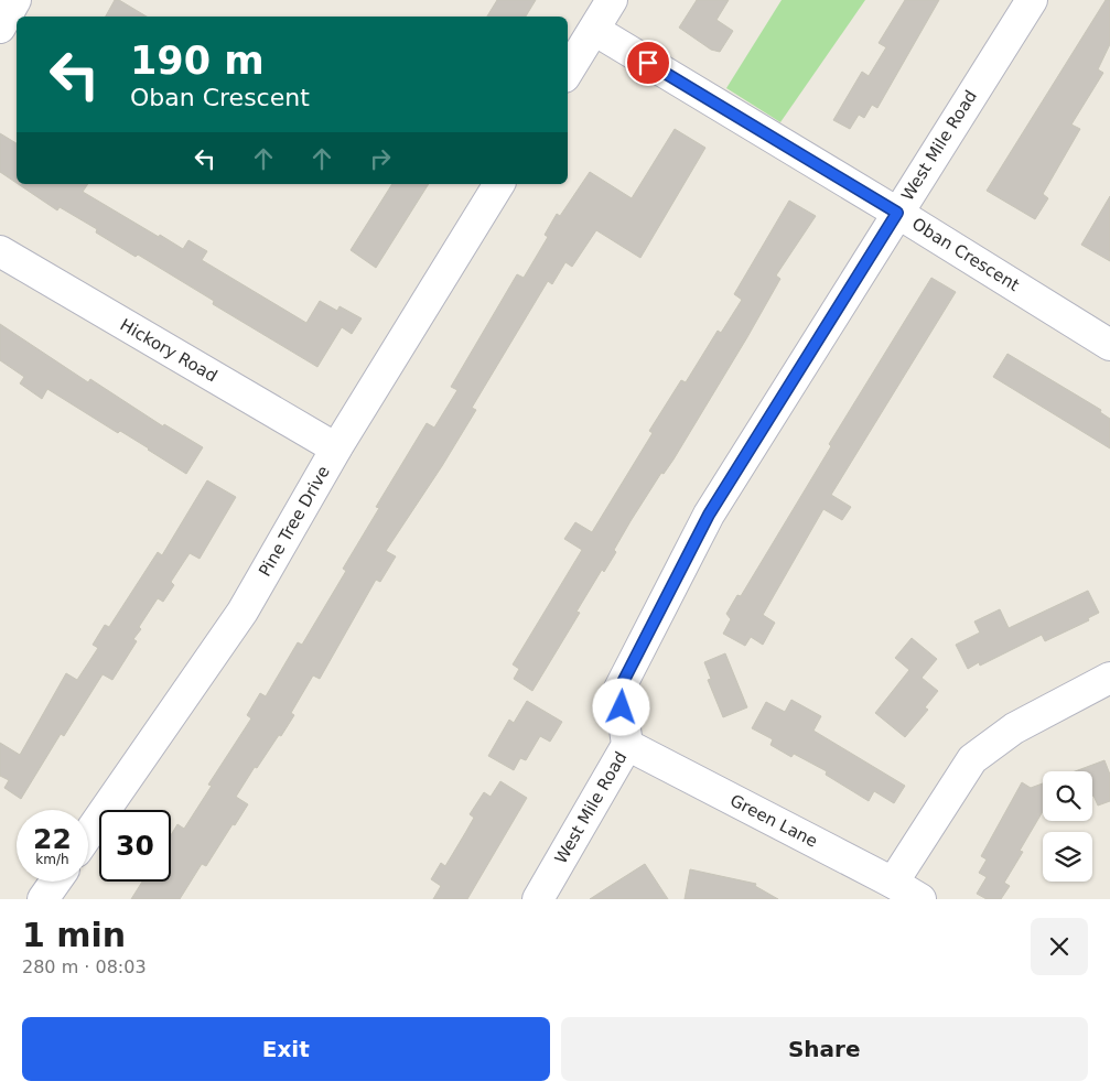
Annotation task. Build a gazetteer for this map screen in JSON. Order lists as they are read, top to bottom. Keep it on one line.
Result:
{"streets":{"street":["West Mile Road","Oban Crescent","Hickory Road","Pine Tree Drive","Green Lane"]},"crossings":[["West Mile Road","Oban Crescent"],["West Mile Road","Green Lane"],["Hickory Road","Pine Tree Drive"]],"page":{"turn":["190 m","Oban Crescent"],"speed":"22 km/h","limit":"30","heading":["1 min","280 m · 08:03"],"buttons":["Exit","Share"]}}
